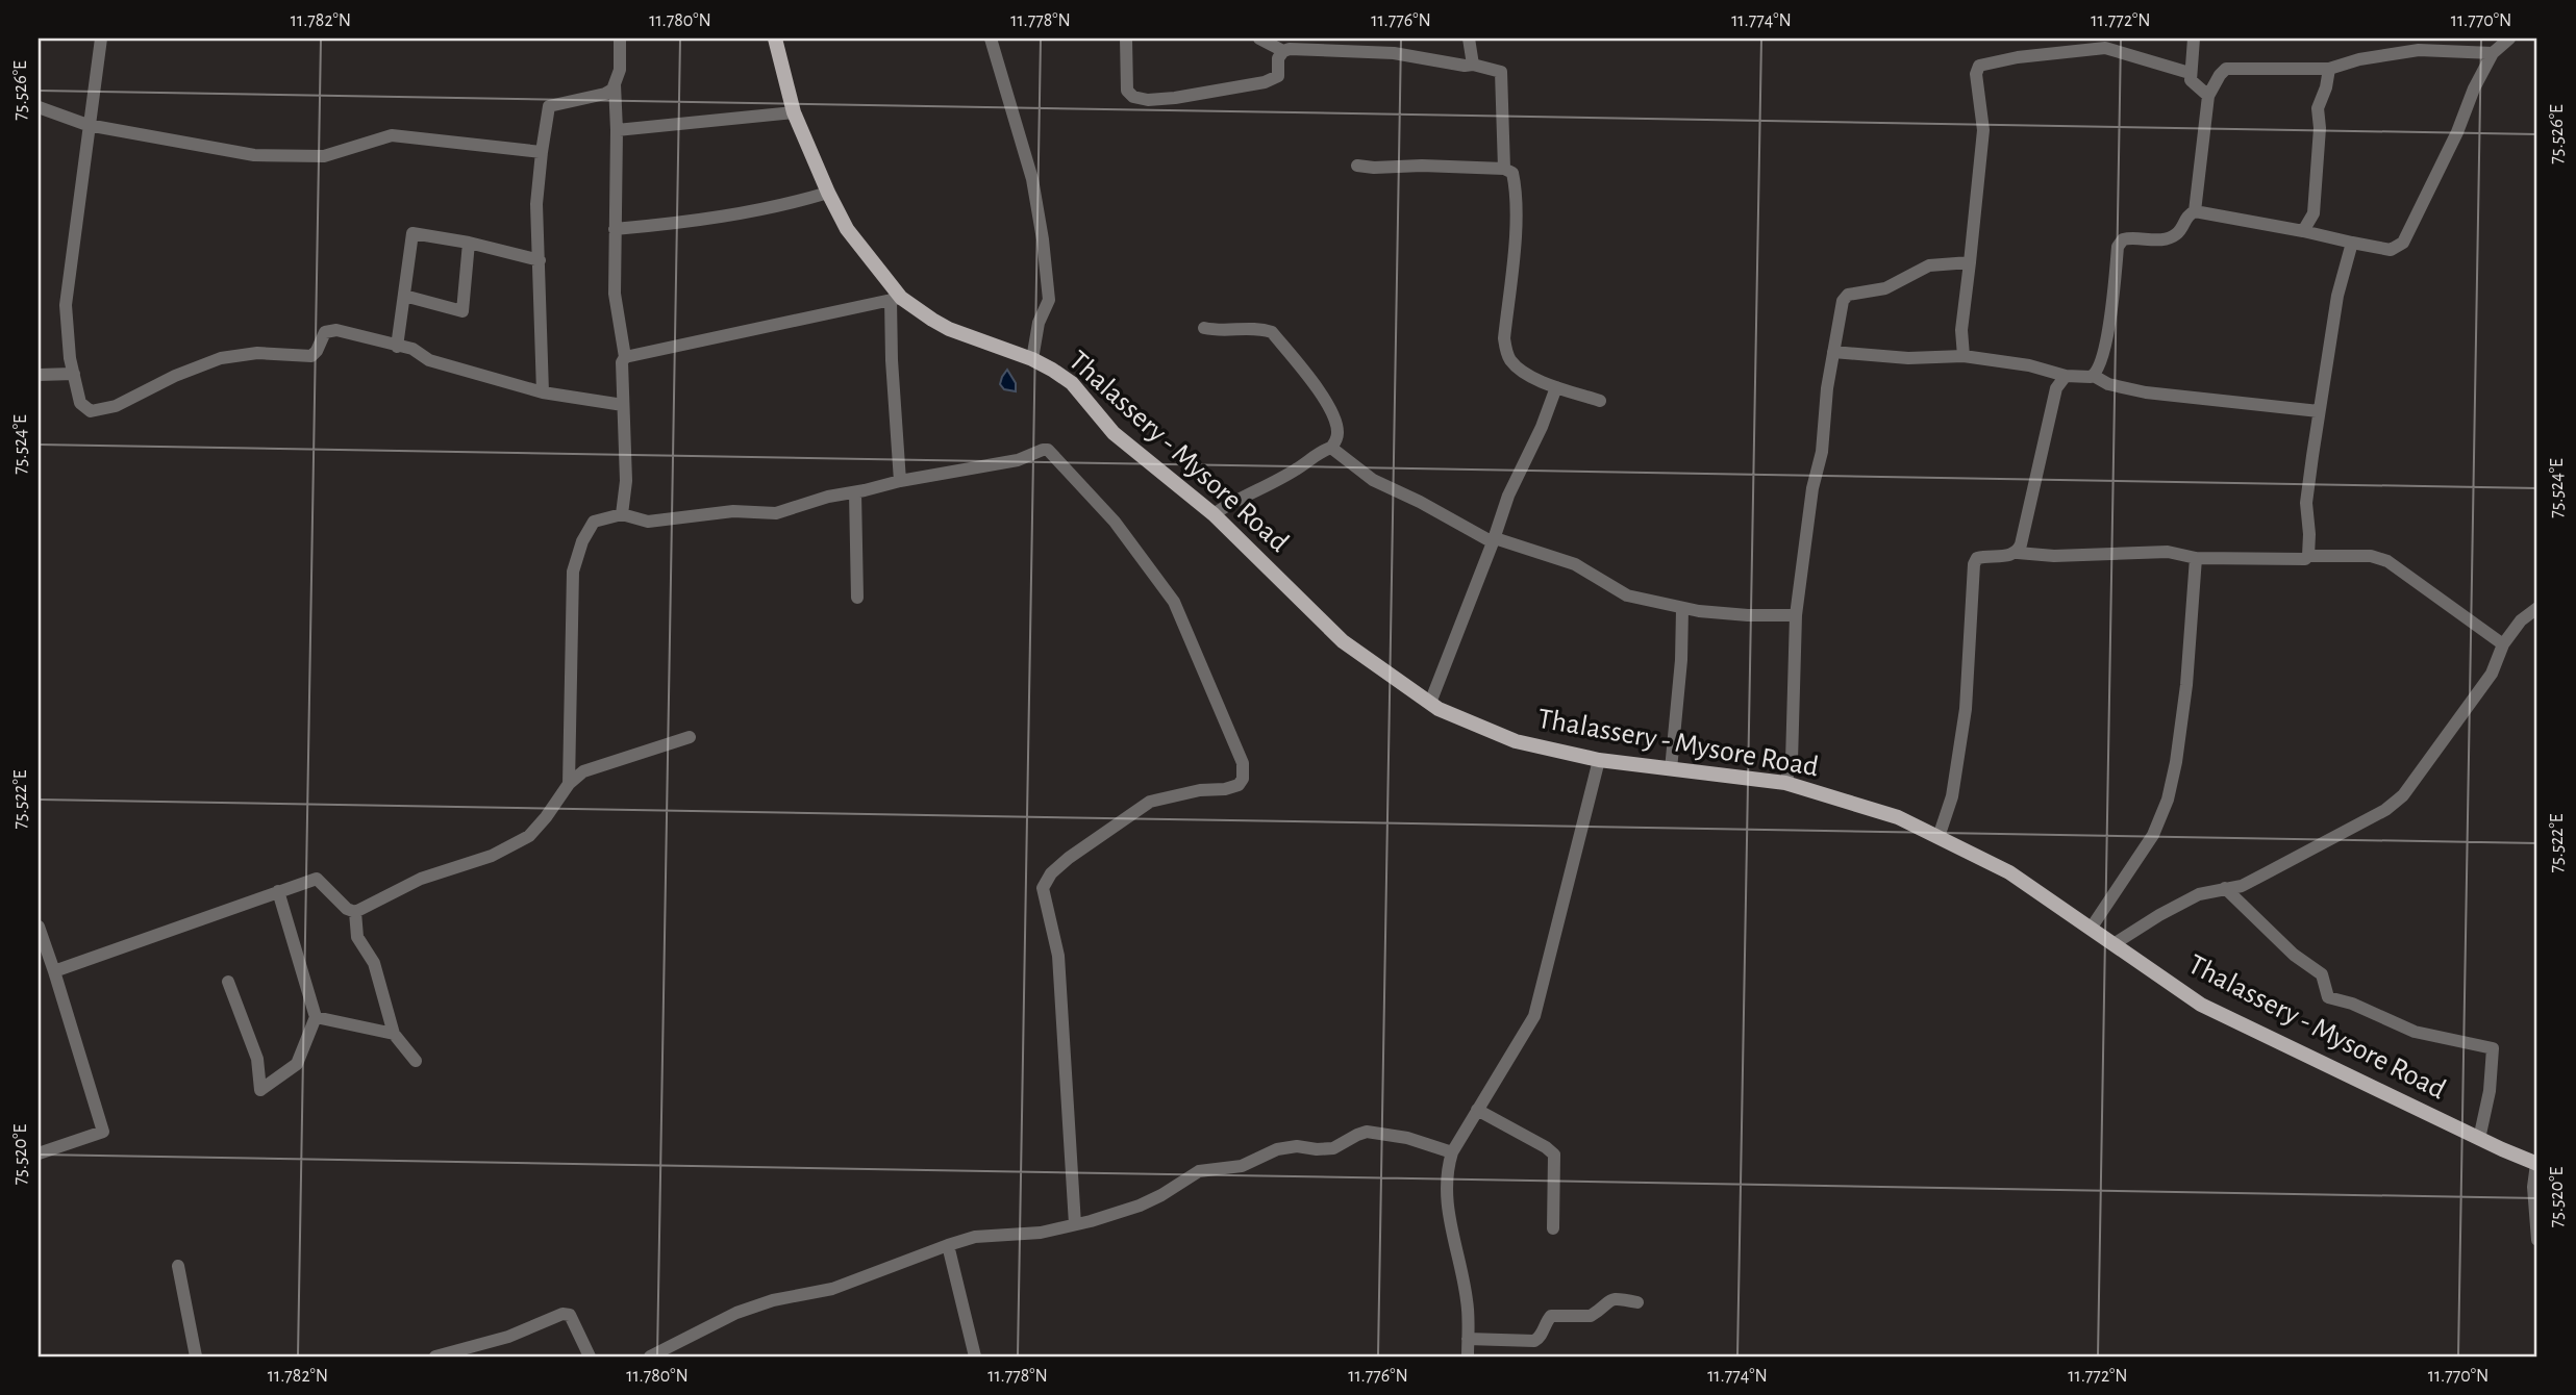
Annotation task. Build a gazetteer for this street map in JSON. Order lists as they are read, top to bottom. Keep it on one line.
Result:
{"streets":{"main road":["Thalassery - Mysore Road"]},"coordinates":["11.782°N","11.780°N","11.778°N","11.776°N","11.774°N","11.772°N","11.770°N","75.526°E","75.524°E","75.522°E","75.520°E"]}
